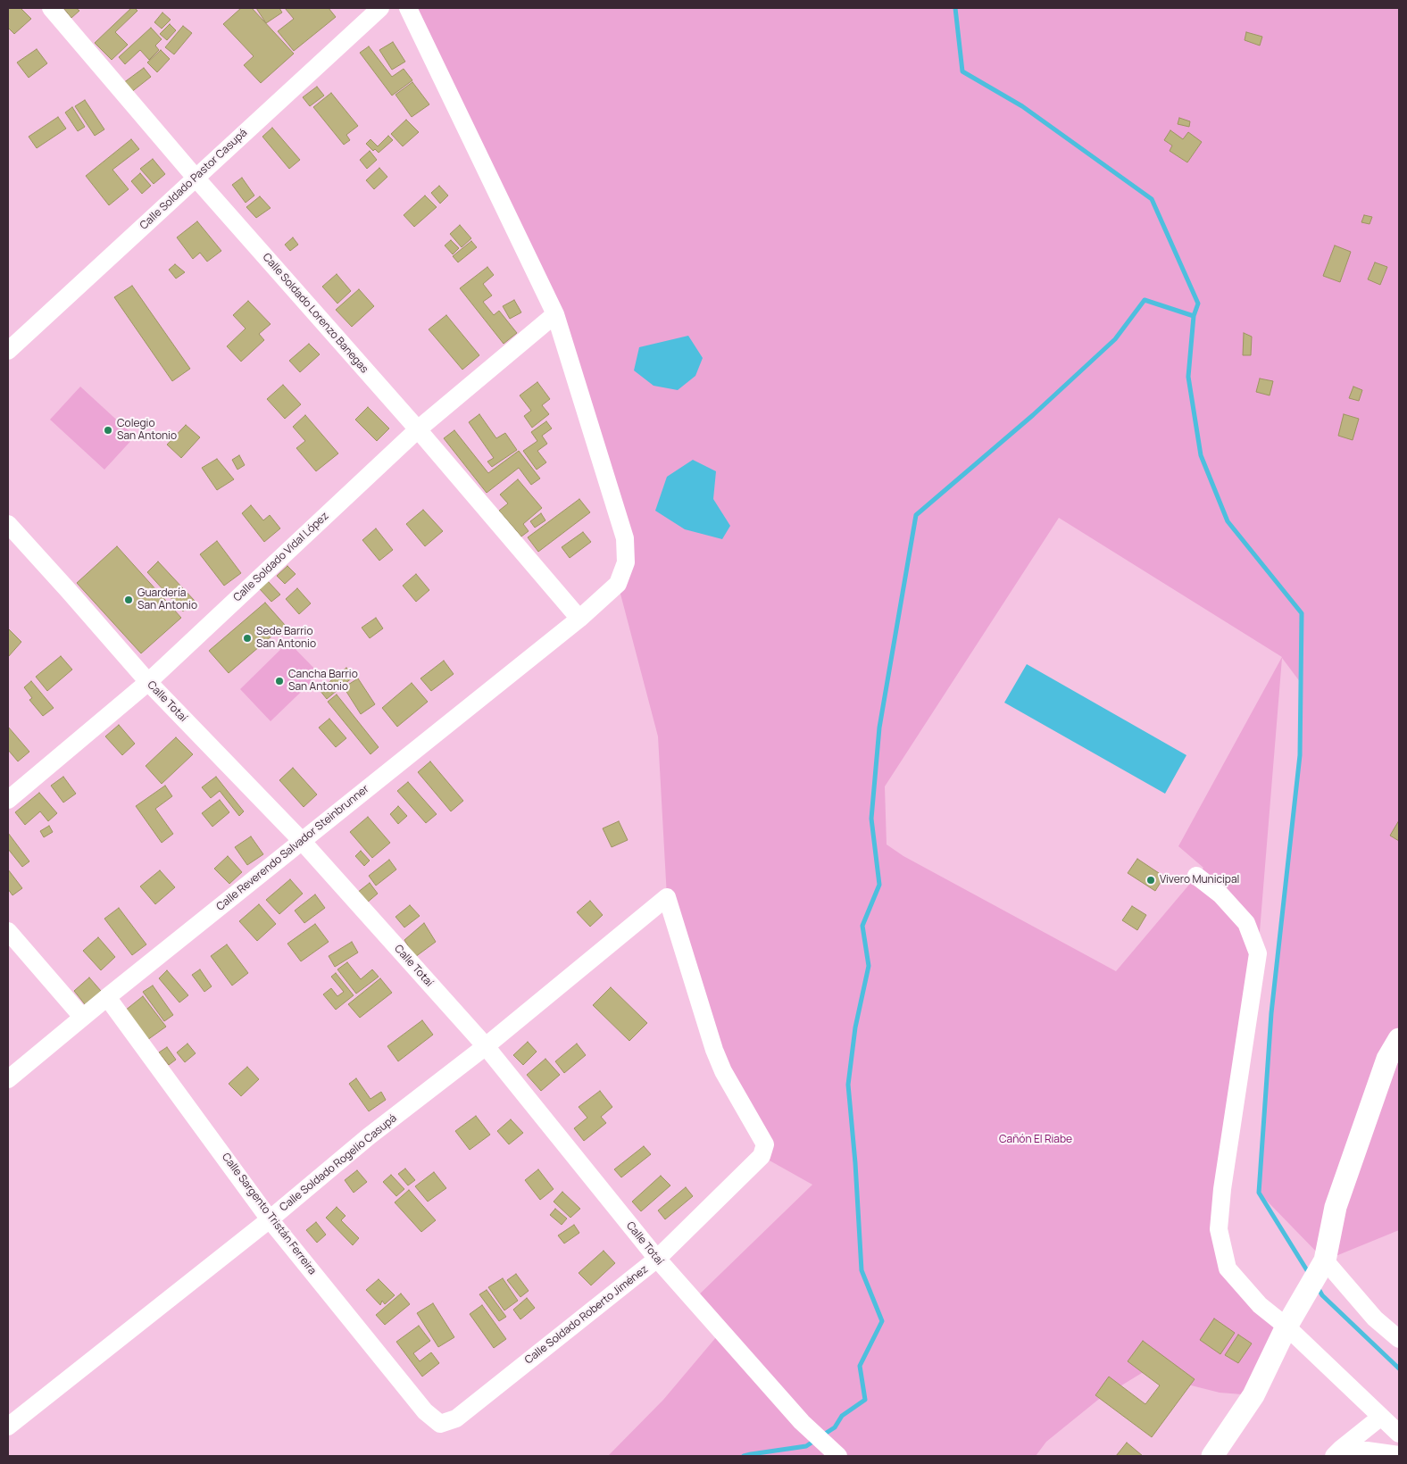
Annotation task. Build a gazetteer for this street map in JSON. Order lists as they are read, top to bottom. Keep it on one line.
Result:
{"streets":{"street":["Calle Soldado Pastor Casupá","Calle Soldado Lorenzo Banegas","Calle Soldado Vidal López","Calle Totaí","Calle Reverendo Salvador Steinbrunner","Calle Soldado Rogelio Casupá","Calle Sargento Tristán Ferreira","Calle Soldado Roberto Jiménez"]},"crossings":[["Calle Soldado Pastor Casupá","Calle Soldado Lorenzo Banegas"],["Calle Soldado Lorenzo Banegas","Calle Soldado Vidal López"],["Calle Soldado Lorenzo Banegas","Calle Reverendo Salvador Steinbrunner"],["Calle Soldado Vidal López","Calle Totaí"],["Calle Soldado Vidal López","Calle Reverendo Salvador Steinbrunner"],["Calle Totaí","Calle Reverendo Salvador Steinbrunner"],["Calle Totaí","Calle Soldado Rogelio Casupá"],["Calle Totaí","Calle Soldado Roberto Jiménez"],["Calle Reverendo Salvador Steinbrunner","Calle Sargento Tristán Ferreira"],["Calle Soldado Rogelio Casupá","Calle Sargento Tristán Ferreira"],["Calle Soldado Rogelio Casupá","Calle Soldado Roberto Jiménez"],["Calle Sargento Tristán Ferreira","Calle Soldado Roberto Jiménez"]],"parks":["Cañón El Riabe"],"places":["Colegio San Antonio","Guardería San Antonio","Sede Barrio San Antonio","Cancha Barrio San Antonio","Vivero Municipal"]}
